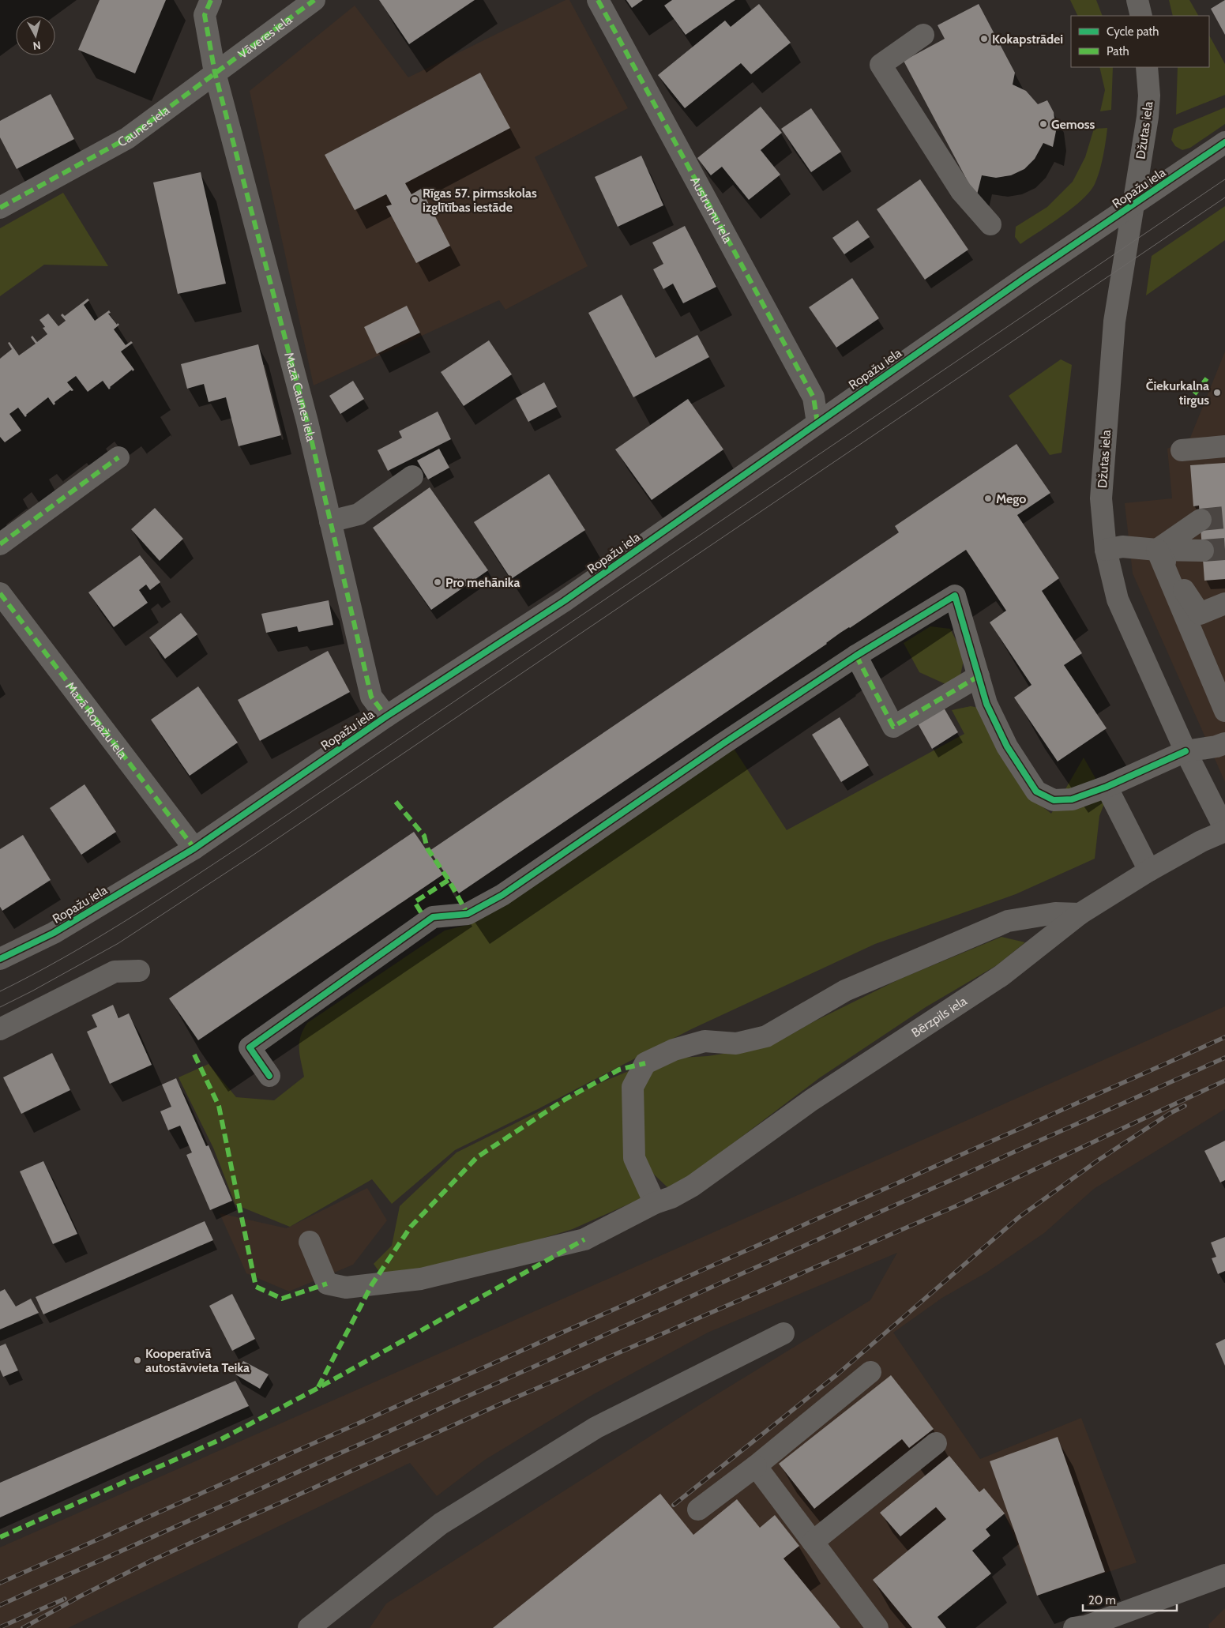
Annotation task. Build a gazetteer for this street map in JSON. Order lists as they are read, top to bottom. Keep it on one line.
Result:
{"streets":{"street":["Vāveres iela","Caunes iela","Džutas iela","Ropažu iela","Austrumu iela","Mazā Caunes iela","Mazā Ropažu iela","Bērzpils iela"]},"crossings":[["Vāveres iela","Caunes iela"],["Vāveres iela","Mazā Caunes iela"],["Caunes iela","Mazā Caunes iela"],["Džutas iela","Ropažu iela"],["Džutas iela","Bērzpils iela"],["Ropažu iela","Austrumu iela"],["Ropažu iela","Mazā Caunes iela"],["Ropažu iela","Mazā Ropažu iela"]],"places":["Kokapstrādei","Gemoss","Rīgas 57. pirmsskolas izglītības iestāde","Čiekurkalna tirgus","Mego","Pro mehānika","Kooperatīvā autostāvvieta Teika"],"legend":["Cycle path","Path"],"scale_bar":"20 m","north":"bottom"}
